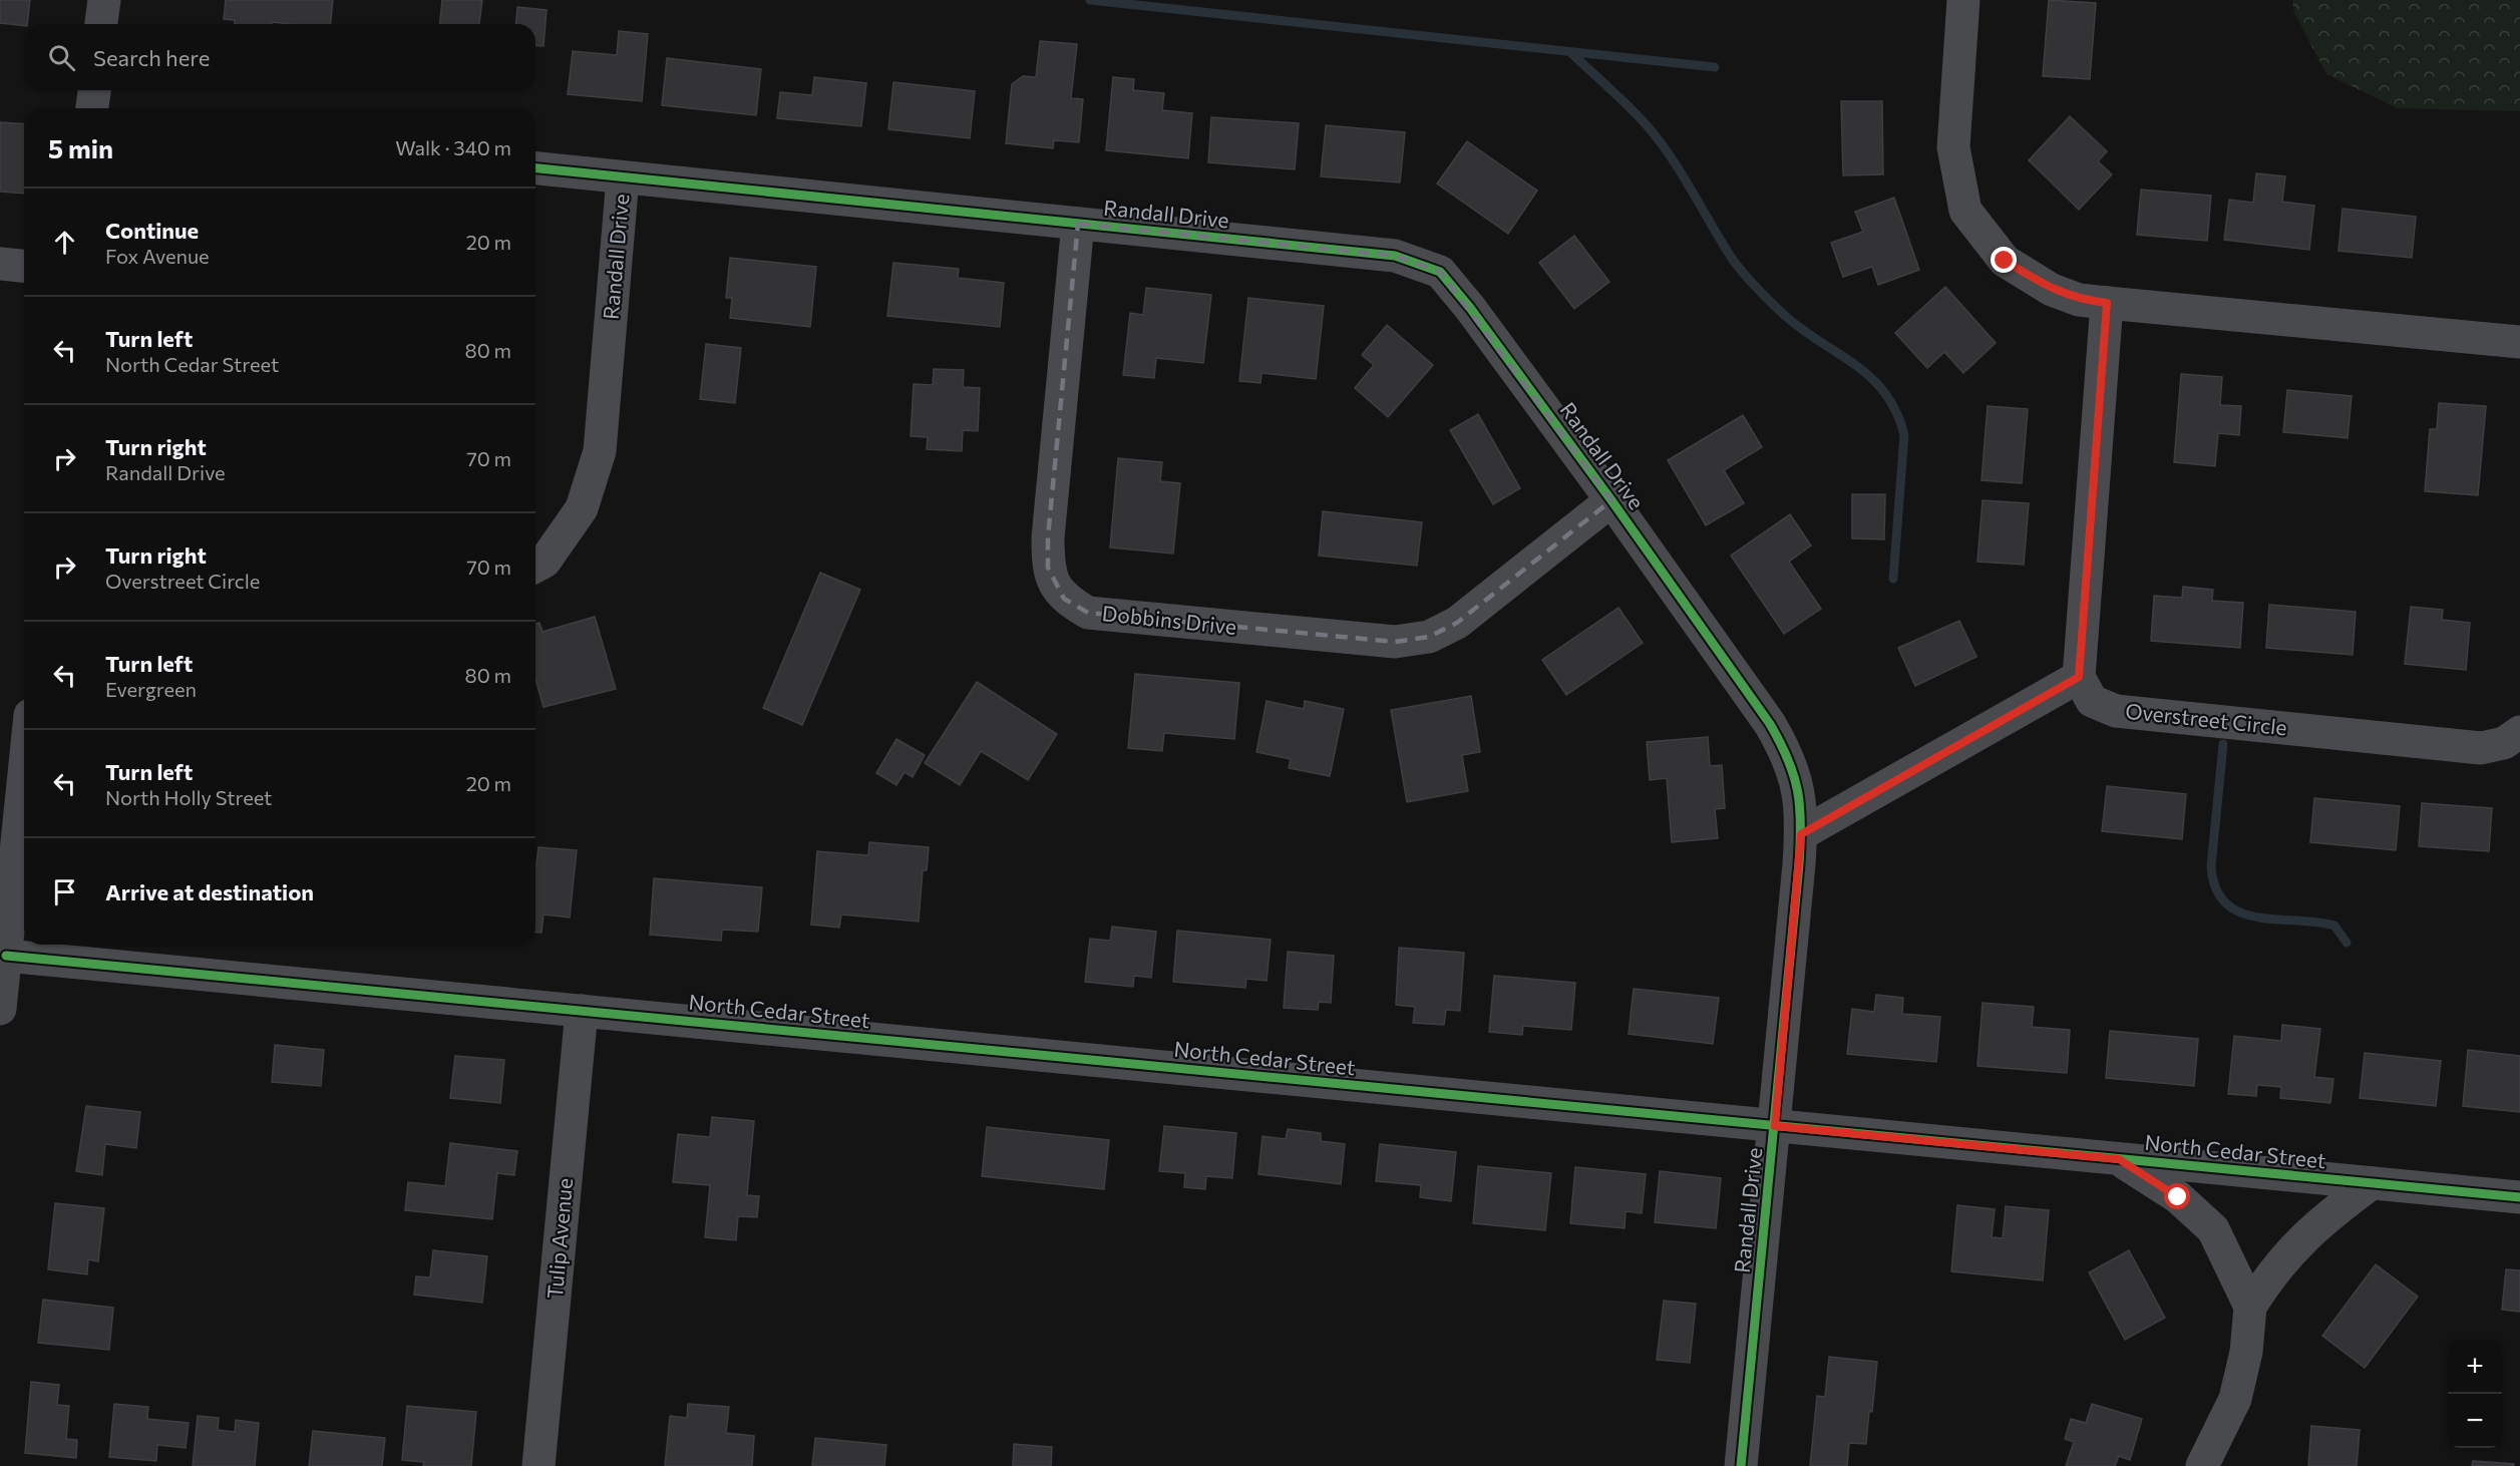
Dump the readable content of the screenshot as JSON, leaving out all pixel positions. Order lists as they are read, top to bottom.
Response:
{
  "streets": {
    "street": [
      "Randall Drive",
      "Dobbins Drive",
      "Overstreet Circle",
      "North Cedar Street",
      "Tulip Avenue"
    ]
  },
  "crossings": [
    ["Randall Drive", "Dobbins Drive"],
    ["Randall Drive", "North Cedar Street"],
    ["North Cedar Street", "Tulip Avenue"]
  ],
  "page": {
    "search": "Search here",
    "heading": ["5 min", "Walk · 340 m"],
    "list": [
      ["Continue", "Fox Avenue", "20 m"],
      ["Turn left", "North Cedar Street", "80 m"],
      ["Turn right", "Randall Drive", "70 m"],
      ["Turn right", "Overstreet Circle", "70 m"],
      ["Turn left", "Evergreen", "80 m"],
      ["Turn left", "North Holly Street", "20 m"],
      "Arrive at destination"
    ],
    "map_buttons": ["+", "−"]
  }
}
